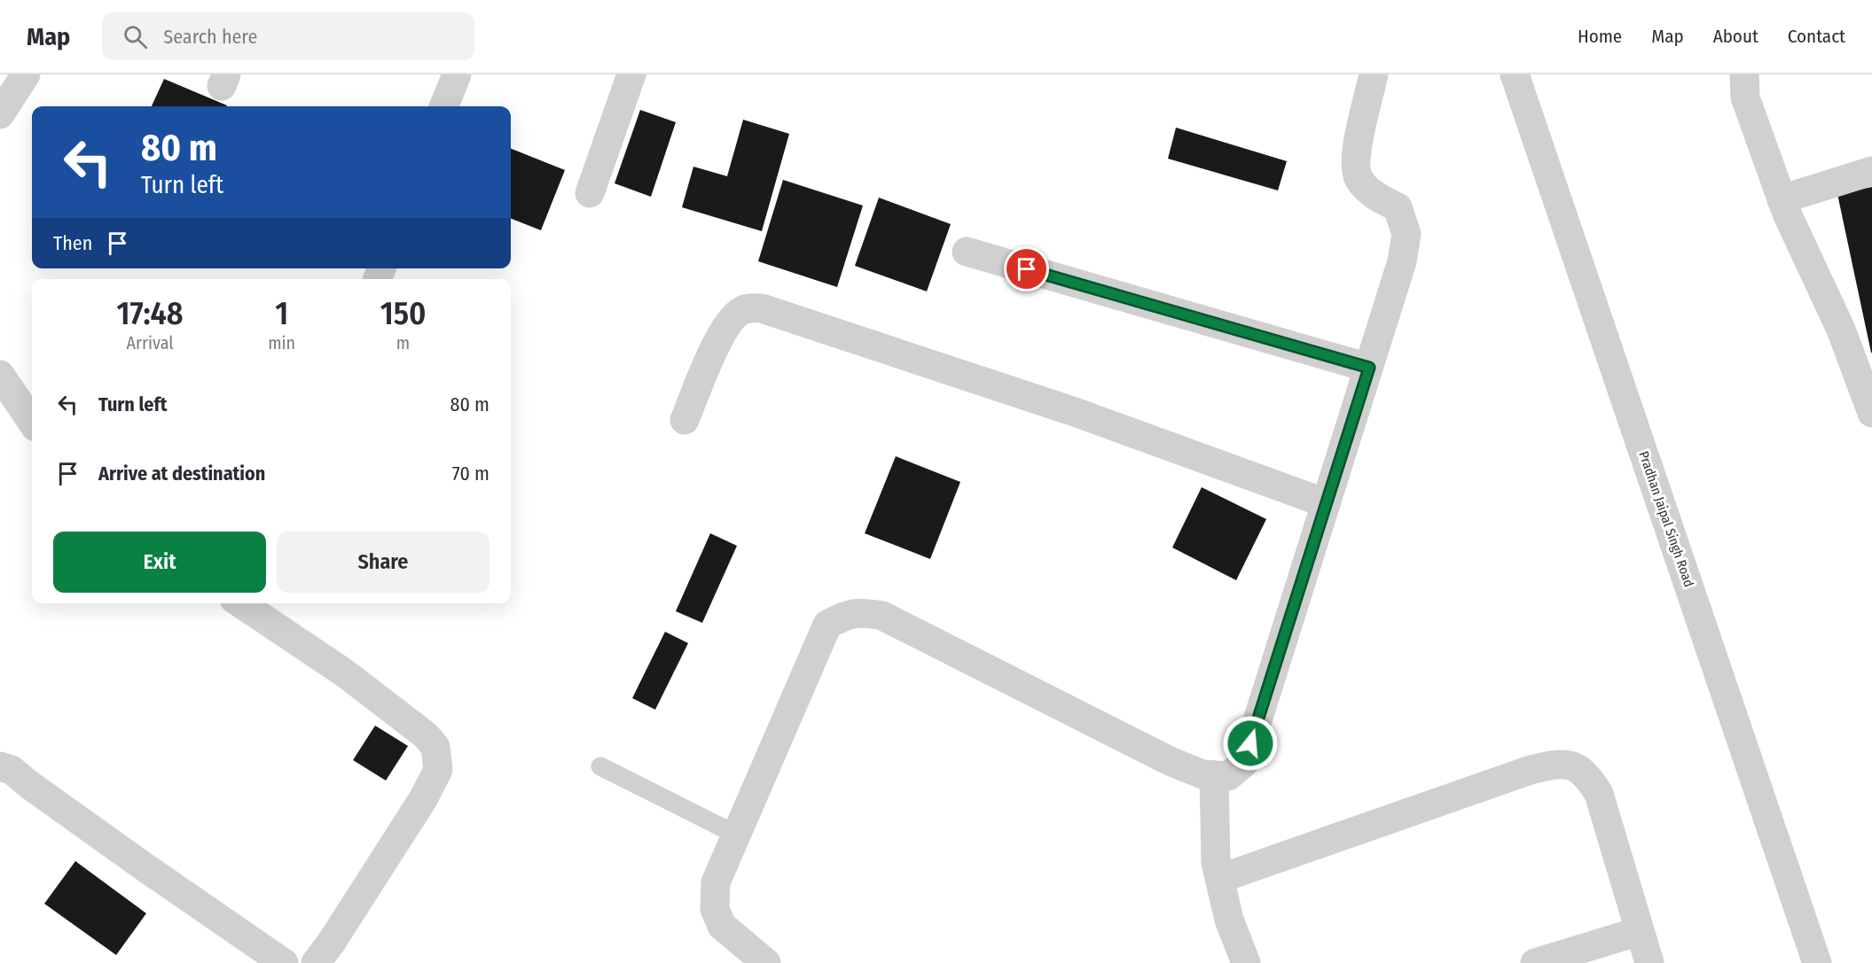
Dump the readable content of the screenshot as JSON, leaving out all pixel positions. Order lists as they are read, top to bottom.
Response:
{
  "streets": {
    "street": ["Pradhan Jaipal Singh Road"]
  },
  "page": {
    "header": "Map",
    "search": "Search here",
    "nav": [
      "Home",
      "Map",
      "About",
      "Contact"
    ],
    "turn": ["80 m", "Turn left"],
    "then": "Then",
    "eta": [
      "17:48",
      "Arrival",
      "1",
      "min",
      "150",
      "m"
    ],
    "list": [
      {
        "name": "Turn left",
        "value": "80 m"
      },
      {
        "name": "Arrive at destination",
        "value": "70 m"
      }
    ],
    "buttons": ["Exit", "Share"]
  }
}
